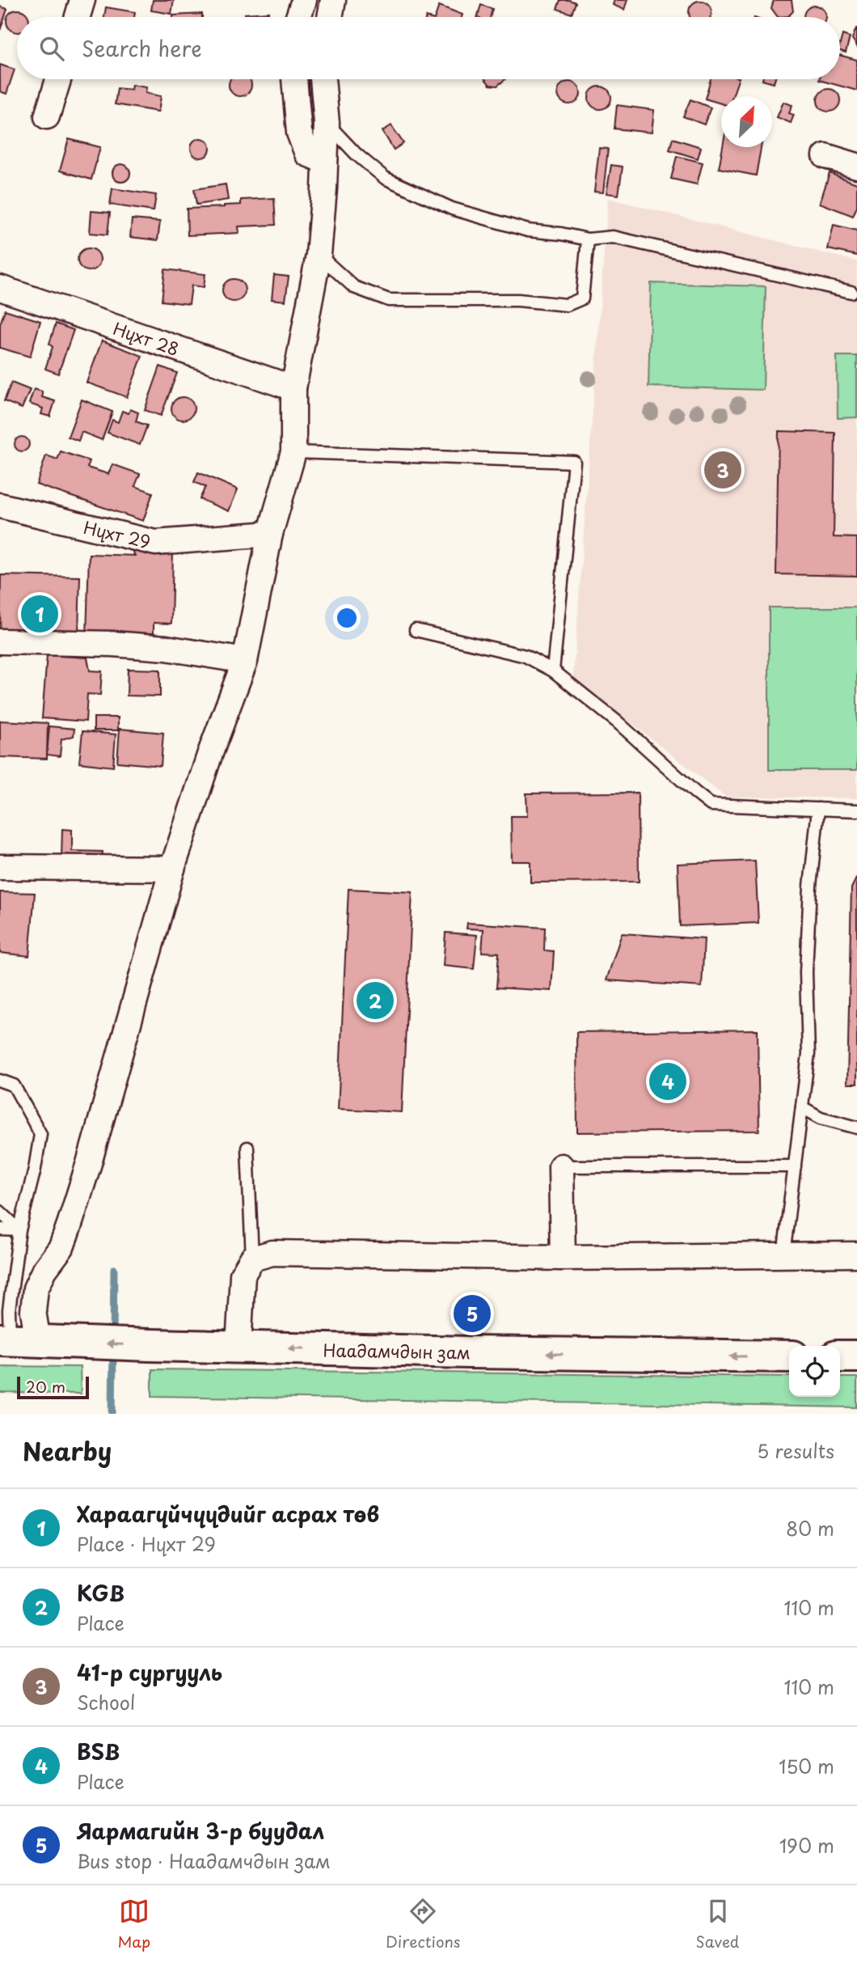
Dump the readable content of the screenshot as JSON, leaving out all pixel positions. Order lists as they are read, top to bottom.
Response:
{
  "streets": {
    "highway": ["Наадамчдын зам"],
    "street": ["Нүхт 28", "Нүхт 29"]
  },
  "one_way": ["Наадамчдын зам"],
  "scale_bar": "20 m",
  "north": "top right",
  "page": {
    "search": "Search here",
    "pins": [
      "3",
      "1",
      "2",
      "4",
      "5"
    ],
    "scale": "20 m",
    "heading": ["Nearby", "5 results"],
    "list": [
      {
        "mark": "1",
        "name": "Хараагүйчүүдийг асрах төв",
        "note": "Place · Нүхт 29",
        "value": "80 m"
      },
      {
        "mark": "2",
        "name": "KGB",
        "note": "Place",
        "value": "110 m"
      },
      {
        "mark": "3",
        "name": "41-р сургууль",
        "note": "School",
        "value": "110 m"
      },
      {
        "mark": "4",
        "name": "BSB",
        "note": "Place",
        "value": "150 m"
      },
      {
        "mark": "5",
        "name": "Яармагийн 3-р буудал",
        "note": "Bus stop · Наадамчдын зам",
        "value": "190 m"
      }
    ],
    "nav": ["Map", "Directions", "Saved"]
  }
}
